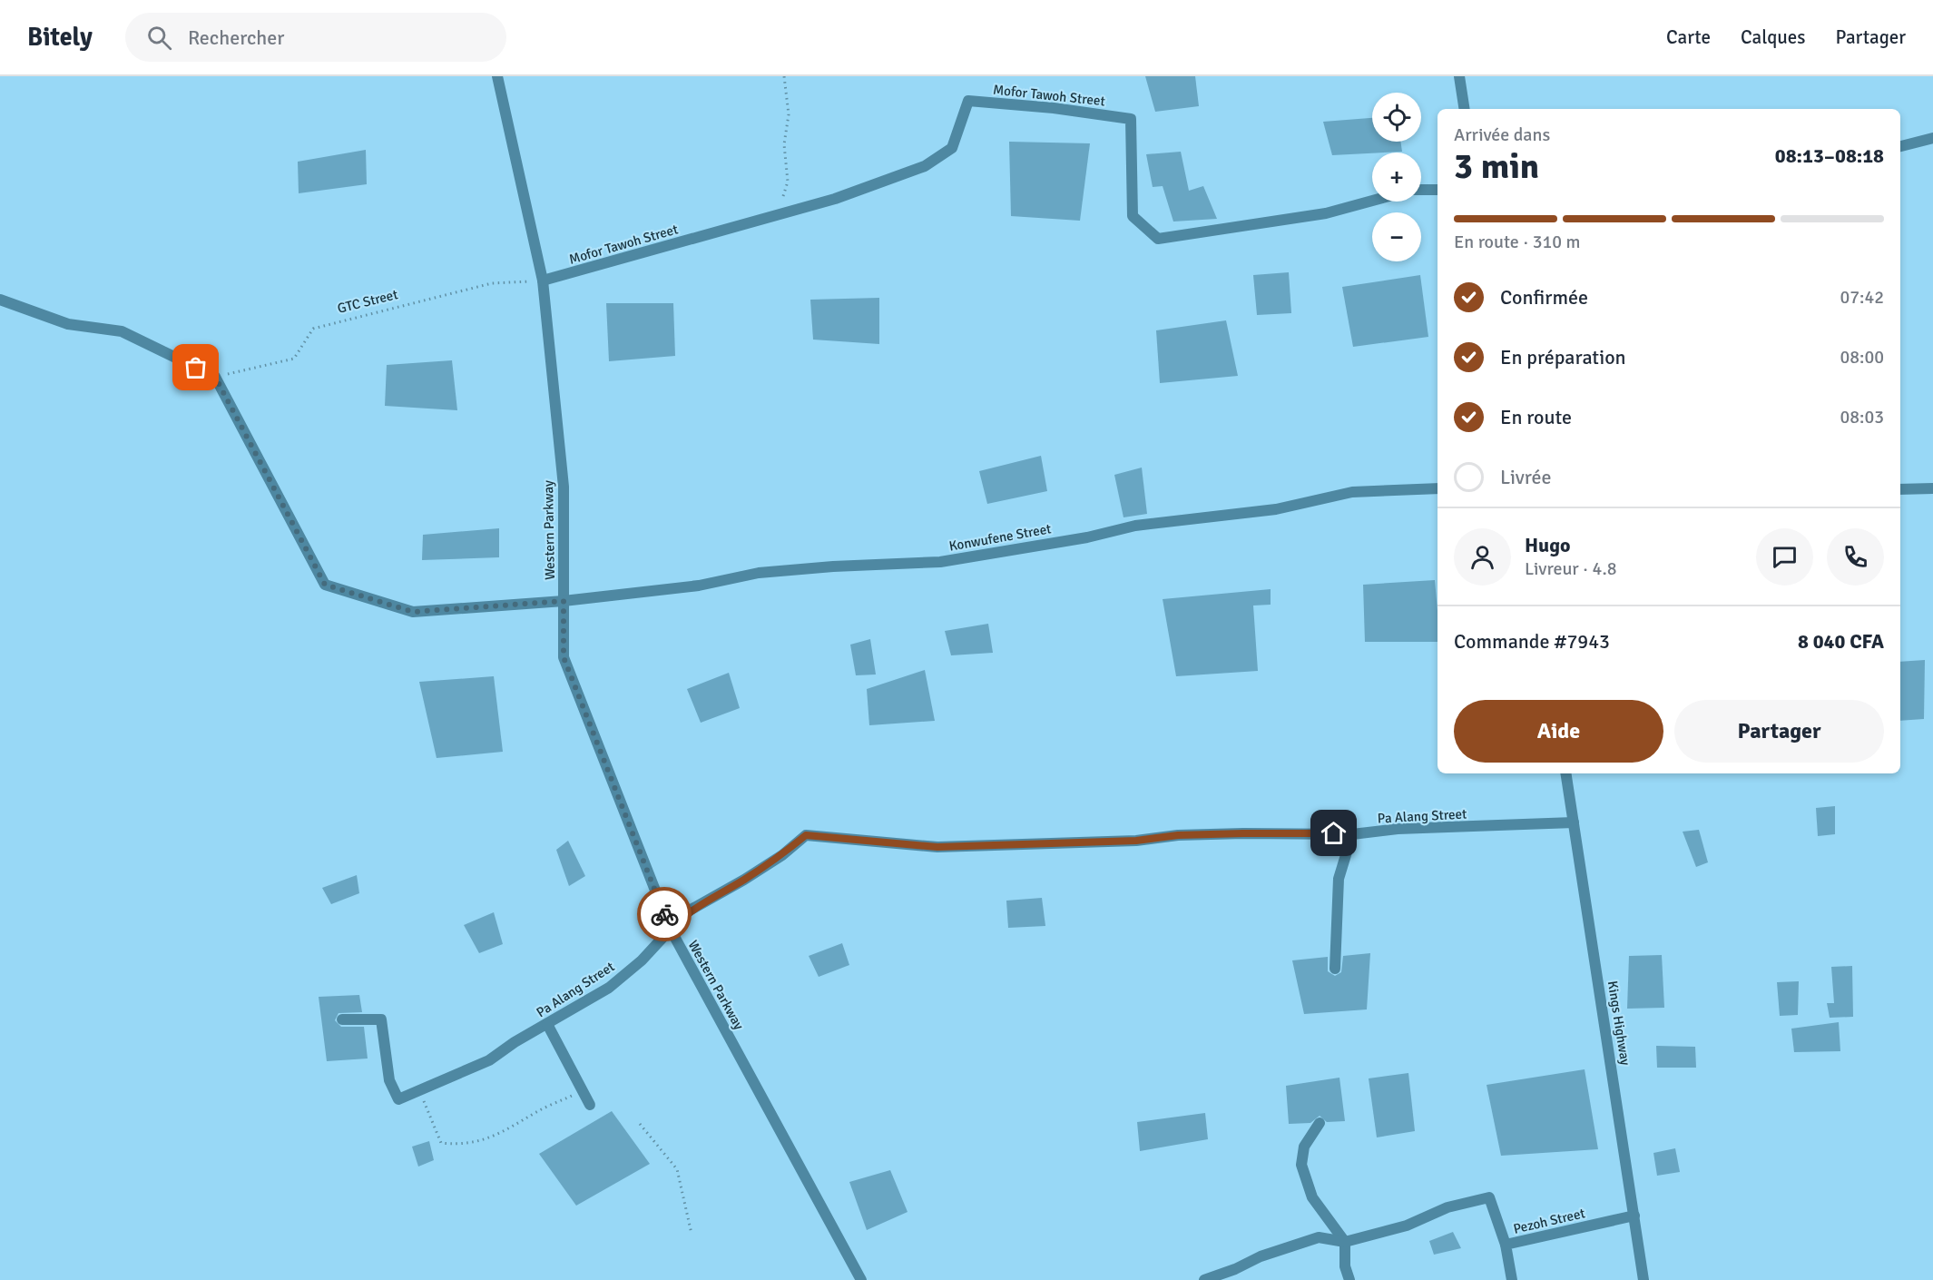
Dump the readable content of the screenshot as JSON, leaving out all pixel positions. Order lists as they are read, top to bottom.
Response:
{
  "streets": {
    "street": [
      "Mofor Tawoh Street",
      "Western Parkway",
      "Konwufene Street",
      "Pa Alang Street",
      "Kings Highway",
      "Pezoh Street"
    ],
    "path": ["GTC Street"]
  },
  "crossings": [
    ["Mofor Tawoh Street", "GTC Street"],
    ["Mofor Tawoh Street", "Western Parkway"],
    ["GTC Street", "Western Parkway"],
    ["Western Parkway", "Konwufene Street"],
    ["Western Parkway", "Pa Alang Street"],
    ["Pa Alang Street", "Kings Highway"],
    ["Kings Highway", "Pezoh Street"]
  ],
  "page": {
    "header": "Bitely",
    "search": "Rechercher",
    "nav": ["Carte", "Calques", "Partager"],
    "map_buttons": ["+", "−"],
    "heading": ["3 min", "Arrivée dans", "08:13–08:18"],
    "panel": [
      "Hugo",
      "Livreur · 4.8",
      "Commande #7943",
      "8 040 CFA"
    ],
    "bar": "En route · 310 m",
    "list": [
      ["Confirmée", "07:42"],
      ["En préparation", "08:00"],
      ["En route", "08:03"],
      "Livrée"
    ],
    "buttons": ["Aide", "Partager"]
  }
}
